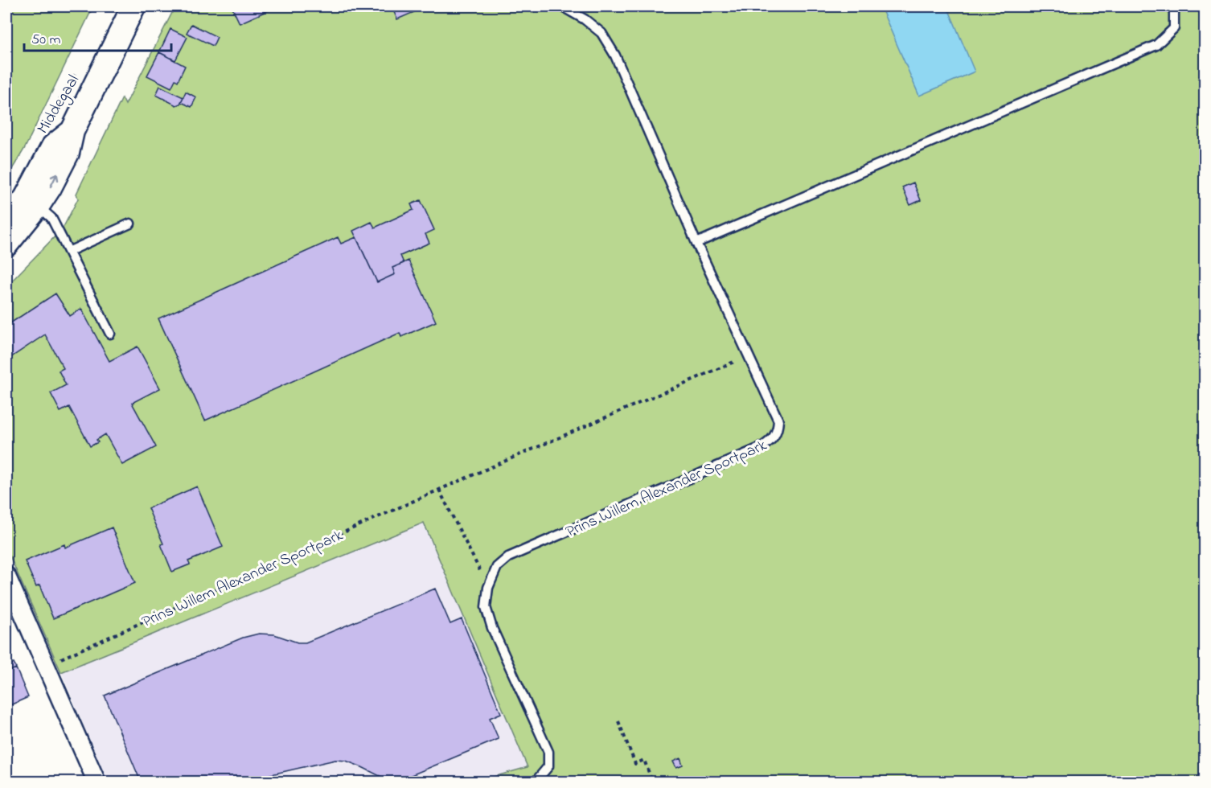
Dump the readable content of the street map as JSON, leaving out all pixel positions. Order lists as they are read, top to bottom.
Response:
{
  "streets": {
    "street": ["Middegaal"],
    "lane": ["Prins Willem Alexander Sportpark"]
  },
  "scale_bar": "50 m"
}
